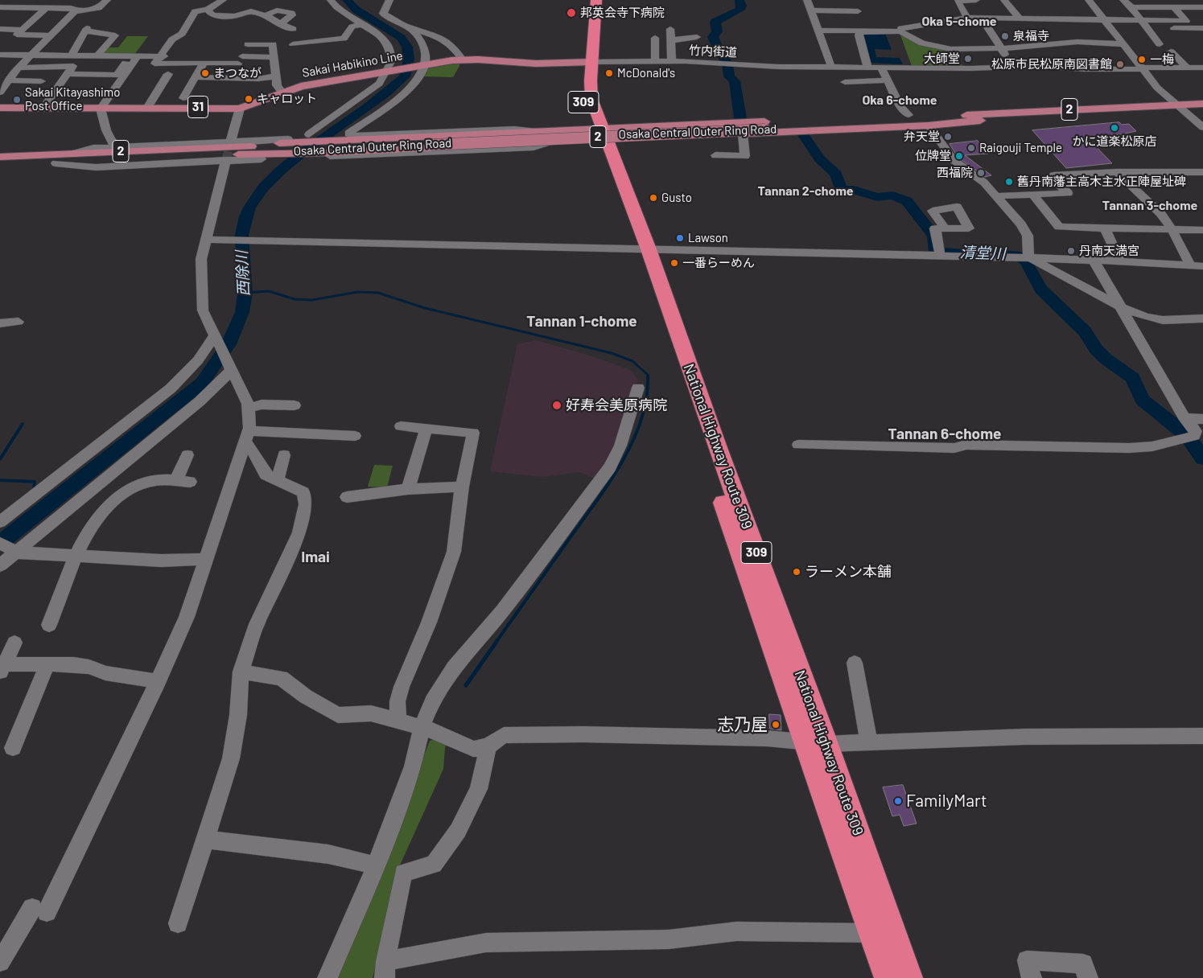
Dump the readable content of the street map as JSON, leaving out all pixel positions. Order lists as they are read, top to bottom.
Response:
{
  "streets": {
    "highway": ["309", "National Highway Route 309"],
    "main road": [
      "Sakai Habikino Line",
      "31",
      "2",
      "Osaka Central Outer Ring Road"
    ],
    "street": ["竹内街道"]
  },
  "crossings": [
    ["竹内街道", "Sakai Habikino Line"],
    ["竹内街道", "National Highway Route 309"],
    ["Sakai Habikino Line", "National Highway Route 309"]
  ],
  "districts": [
    "Oka 5-chome",
    "Oka 6-chome",
    "Tannan 2-chome",
    "Tannan 3-chome",
    "Tannan 1-chome",
    "Tannan 6-chome",
    "Imai"
  ],
  "water": ["清堂川", "西除川"],
  "places": [
    "邦英会寺下病院",
    "泉福寺",
    "大師堂",
    "一梅",
    "松原市民松原南図書館",
    "まつなが",
    "McDonald's",
    "キャロット",
    "Sakai Kitayashimo Post Office",
    "かに道楽松原店",
    "弁天堂",
    "Raigouji Temple",
    "位牌堂",
    "西福院",
    "舊丹南藩主高木主水正陣屋址碑",
    "Gusto",
    "Lawson",
    "丹南天満宮",
    "一番らーめん",
    "好寿会美原病院",
    "ラーメン本舗",
    "志乃屋",
    "FamilyMart"
  ]
}
